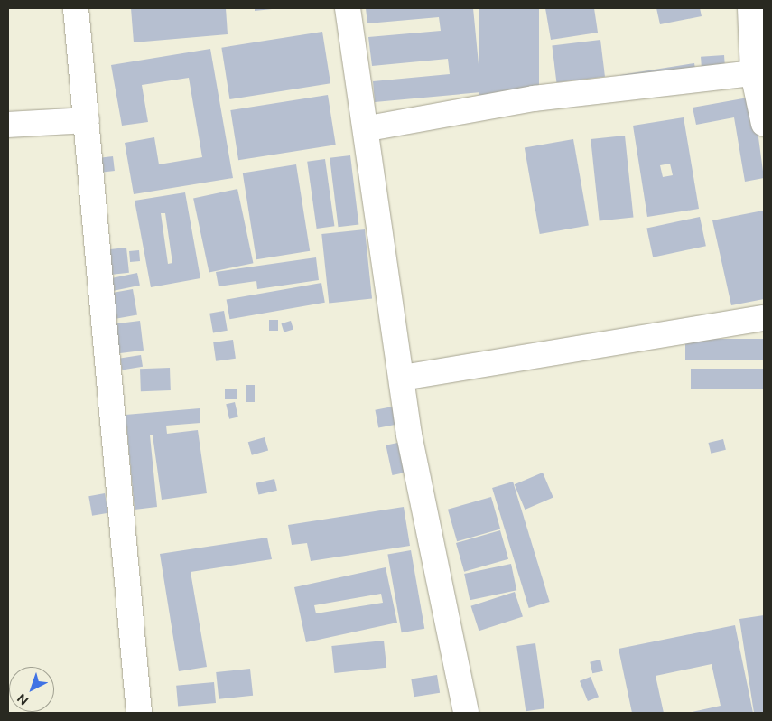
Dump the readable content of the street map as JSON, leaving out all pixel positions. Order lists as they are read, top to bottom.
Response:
{
  "north": "bottom left"
}
